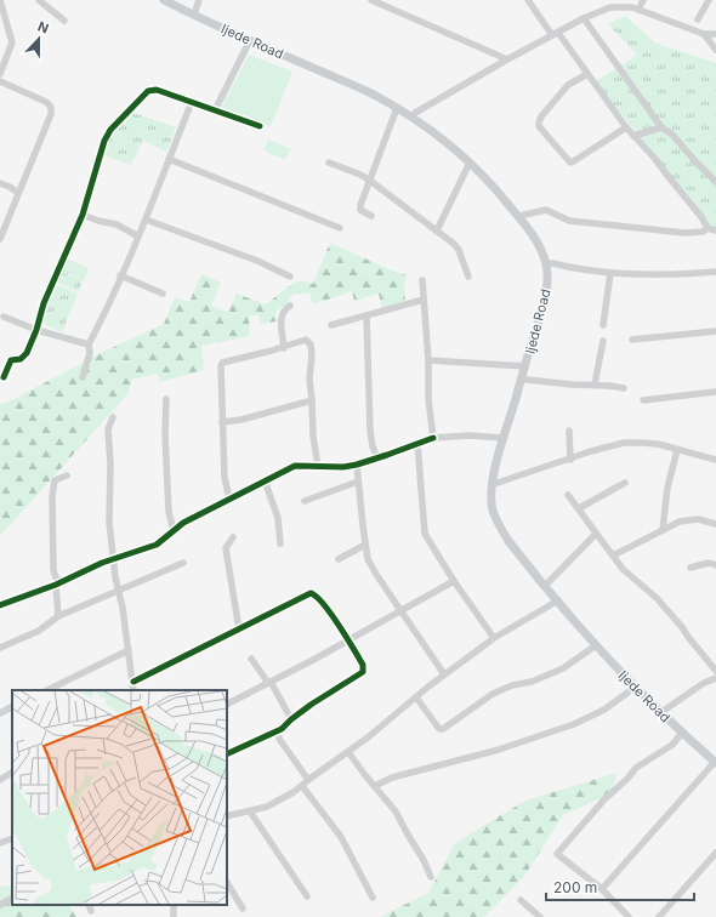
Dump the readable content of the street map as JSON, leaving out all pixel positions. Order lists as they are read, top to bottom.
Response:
{
  "streets": {
    "main road": ["Ijede Road"]
  },
  "scale_bar": "200 m",
  "north": "top"
}
